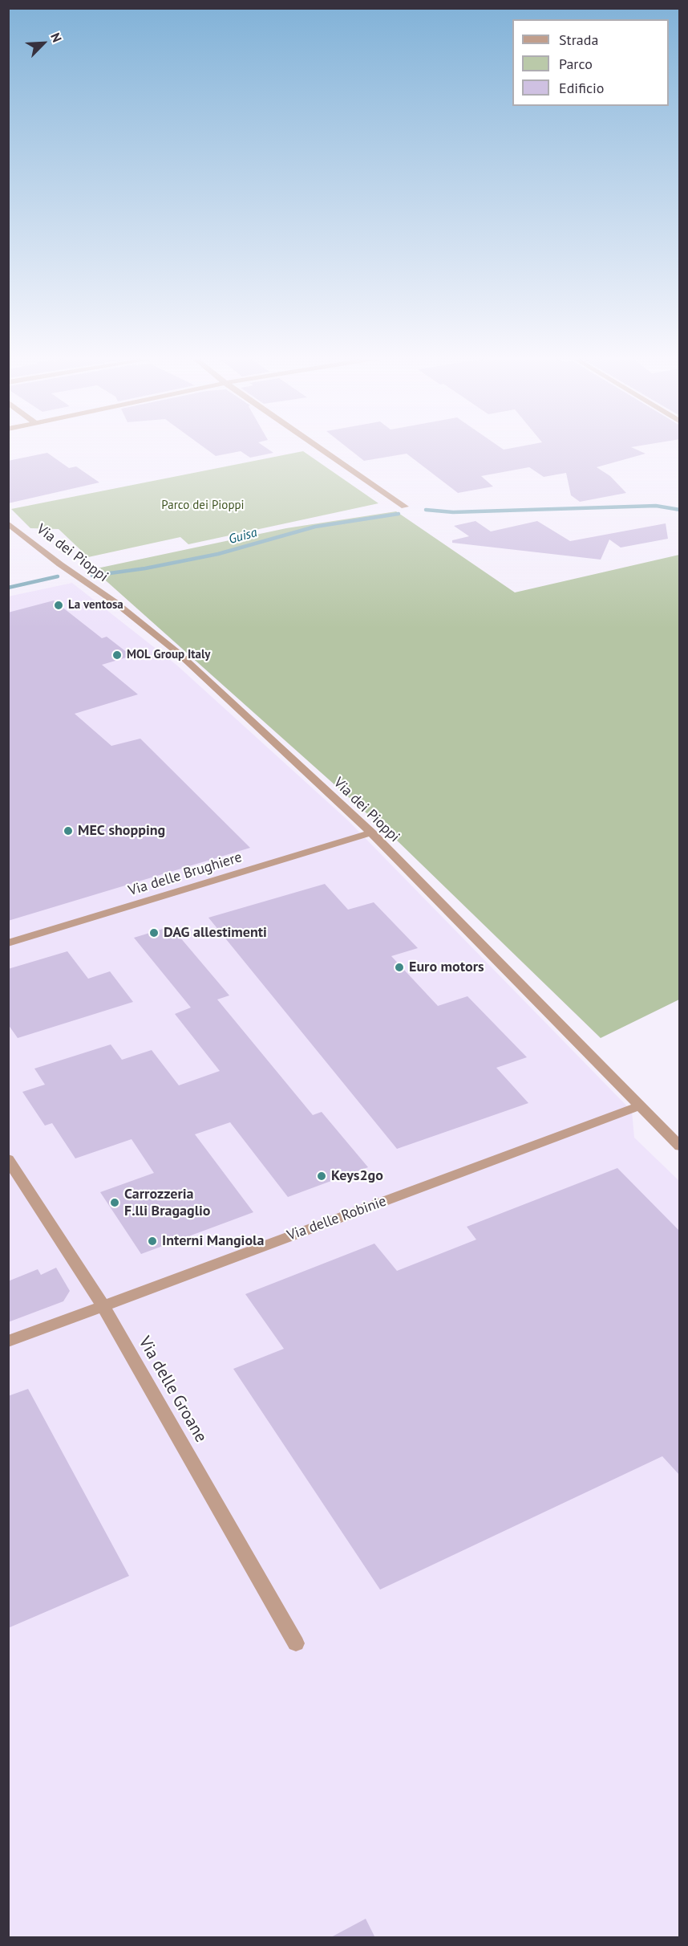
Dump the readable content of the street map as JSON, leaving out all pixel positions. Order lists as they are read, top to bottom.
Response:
{
  "streets": {
    "street": [
      "Via dei Pioppi",
      "Via delle Brughiere",
      "Via delle Robinie",
      "Via delle Groane"
    ]
  },
  "crossings": [
    ["Via dei Pioppi", "Via delle Brughiere"],
    ["Via dei Pioppi", "Via delle Robinie"],
    ["Via delle Robinie", "Via delle Groane"]
  ],
  "water": ["Guisa"],
  "parks": ["Parco dei Pioppi"],
  "places": [
    "La ventosa",
    "MOL Group Italy",
    "MEC shopping",
    "DAG allestimenti",
    "Euro motors",
    "Keys2go",
    "Carrozzeria F.lli Bragaglio",
    "Interni Mangiola"
  ],
  "legend": ["Strada", "Parco", "Edificio"],
  "north": "top right"
}
